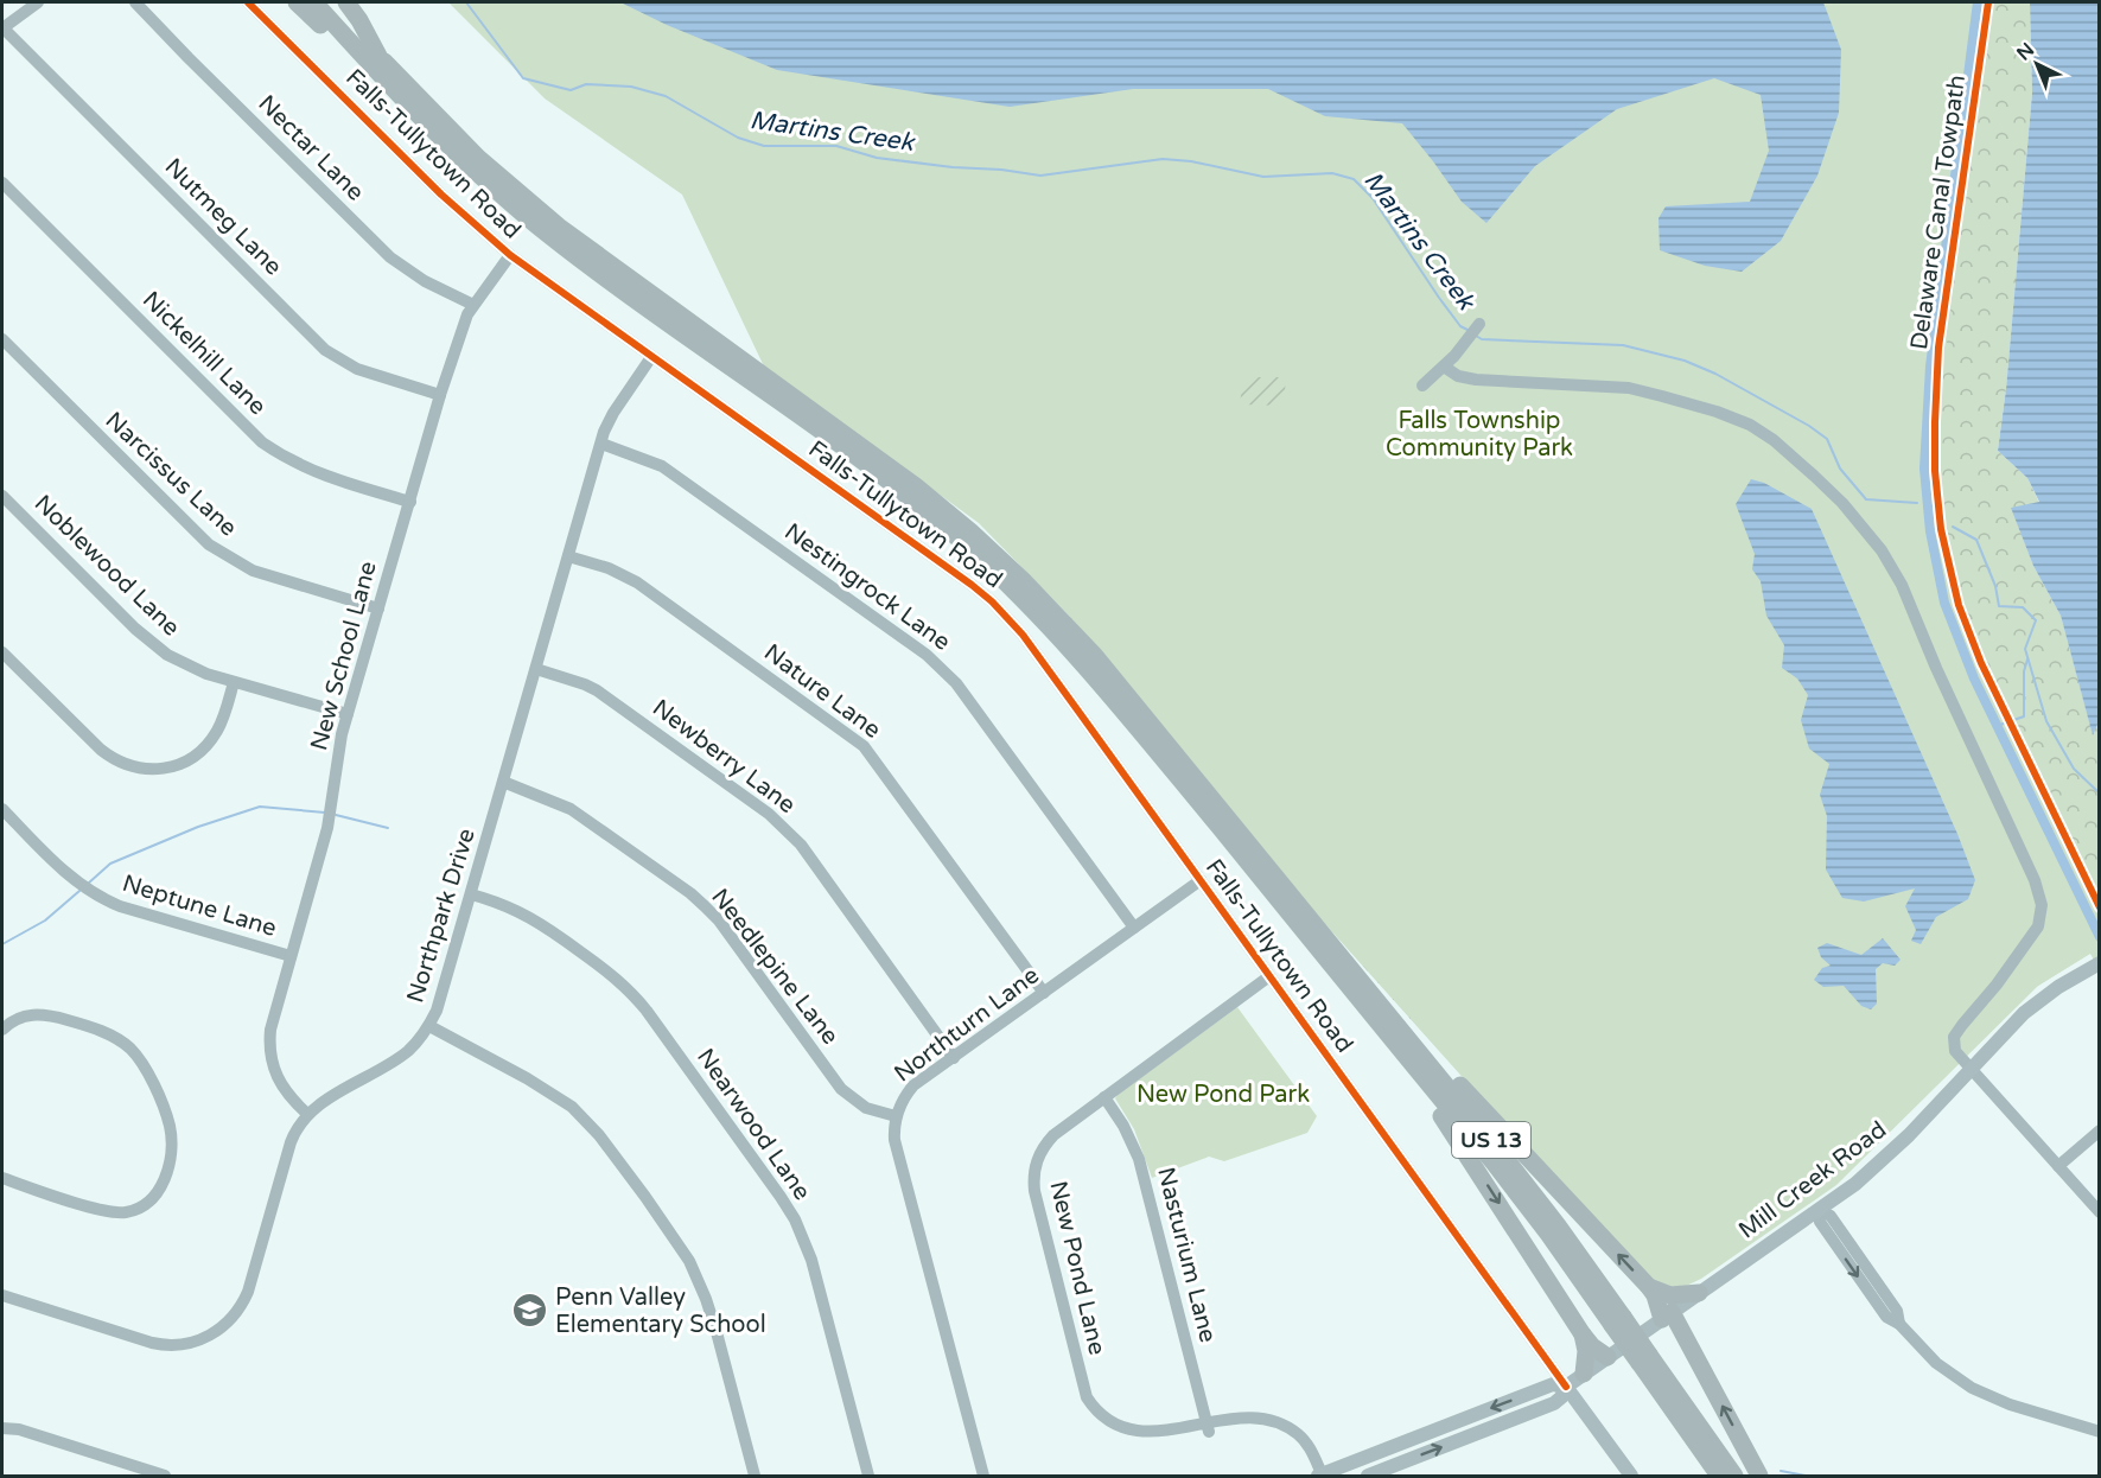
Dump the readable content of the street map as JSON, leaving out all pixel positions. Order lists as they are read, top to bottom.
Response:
{
  "streets": {
    "highway": ["US 13"],
    "main road": ["Mill Creek Road"],
    "street": [
      "Nectar Lane",
      "Falls-Tullytown Road",
      "Nutmeg Lane",
      "Nickelhill Lane",
      "Narcissus Lane",
      "Noblewood Lane",
      "Nestingrock Lane",
      "New School Lane",
      "Nature Lane",
      "Newberry Lane",
      "Neptune Lane",
      "Northpark Drive",
      "Needlepine Lane",
      "Northturn Lane",
      "Nearwood Lane",
      "Nasturium Lane",
      "New Pond Lane"
    ],
    "cycle path": ["Delaware Canal Towpath"]
  },
  "crossings": [
    ["Nectar Lane", "New School Lane"],
    ["Falls-Tullytown Road", "New School Lane"],
    ["Falls-Tullytown Road", "Northpark Drive"],
    ["Falls-Tullytown Road", "Northturn Lane"],
    ["Falls-Tullytown Road", "Mill Creek Road"],
    ["Falls-Tullytown Road", "New Pond Lane"],
    ["Nutmeg Lane", "New School Lane"],
    ["Nickelhill Lane", "New School Lane"],
    ["Narcissus Lane", "New School Lane"],
    ["Noblewood Lane", "New School Lane"],
    ["Nestingrock Lane", "Northpark Drive"],
    ["Nestingrock Lane", "Northturn Lane"],
    ["New School Lane", "Neptune Lane"],
    ["New School Lane", "Northpark Drive"],
    ["Nature Lane", "Northpark Drive"],
    ["Nature Lane", "Northturn Lane"],
    ["Newberry Lane", "Northpark Drive"],
    ["Newberry Lane", "Northturn Lane"],
    ["Northpark Drive", "Needlepine Lane"],
    ["Northpark Drive", "Nearwood Lane"],
    ["Needlepine Lane", "Northturn Lane"],
    ["Nasturium Lane", "New Pond Lane"]
  ],
  "water": ["Martins Creek"],
  "parks": ["Falls Township Community Park", "New Pond Park"],
  "places": {
    "school or university": ["Penn Valley Elementary School"]
  },
  "north": "top left"
}
